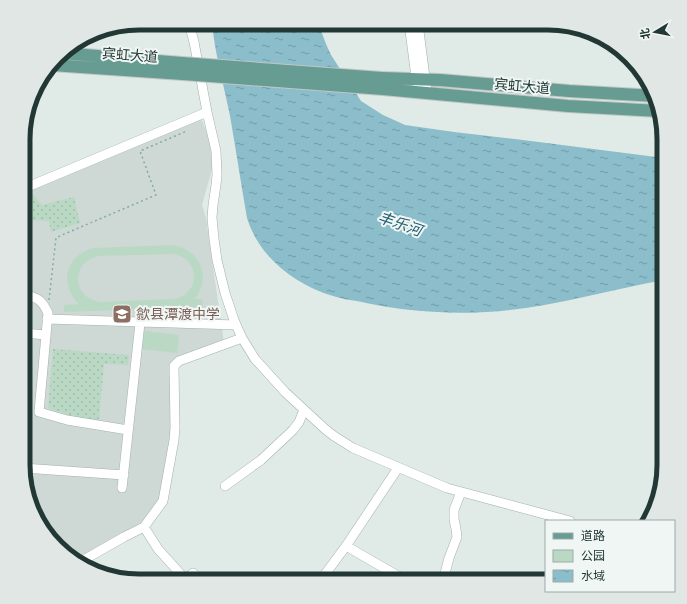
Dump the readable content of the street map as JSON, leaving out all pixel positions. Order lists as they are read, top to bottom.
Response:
{
  "streets": {
    "main road": ["宾虹大道"]
  },
  "water": ["丰乐河"],
  "places": {
    "school or university": ["歙县潭渡中学"]
  },
  "legend": ["道路", "公园", "水域"],
  "north": "left"
}
